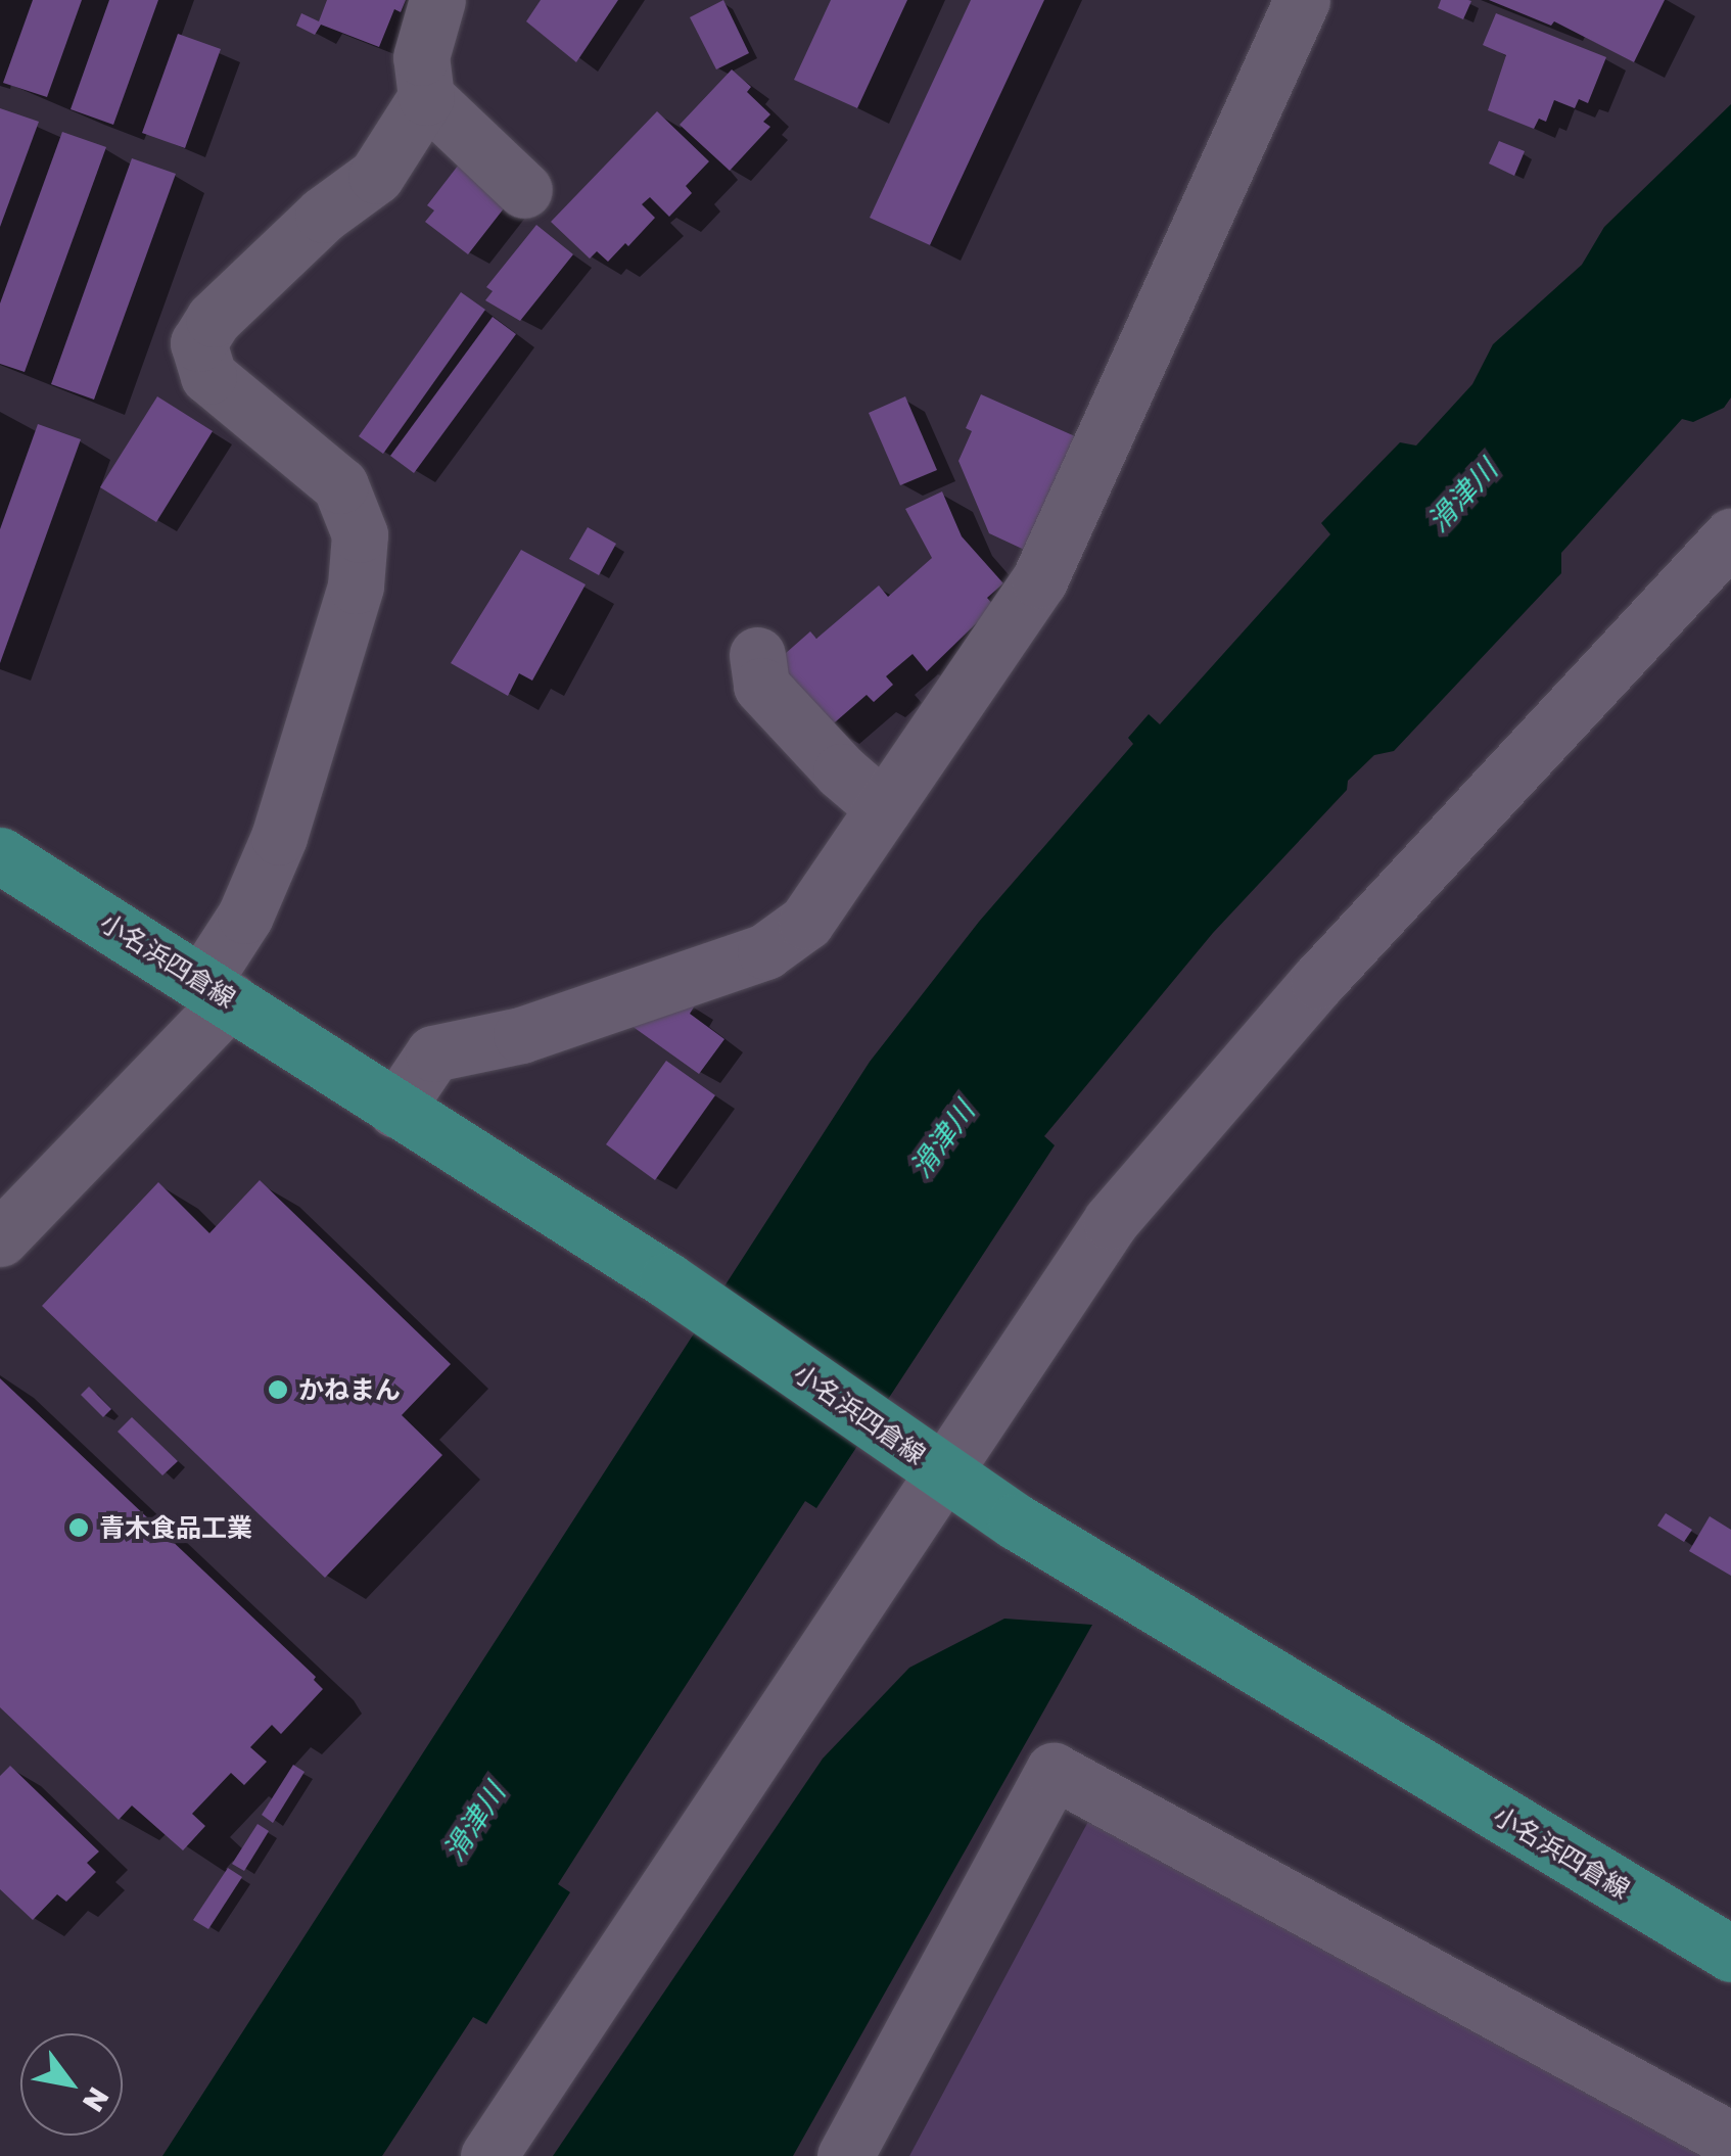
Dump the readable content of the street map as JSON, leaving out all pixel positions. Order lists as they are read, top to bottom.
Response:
{
  "streets": {
    "main road": ["小名浜四倉線"]
  },
  "water": ["滑津川"],
  "places": ["かねまん", "青木食品工業"],
  "north": "bottom right"
}
